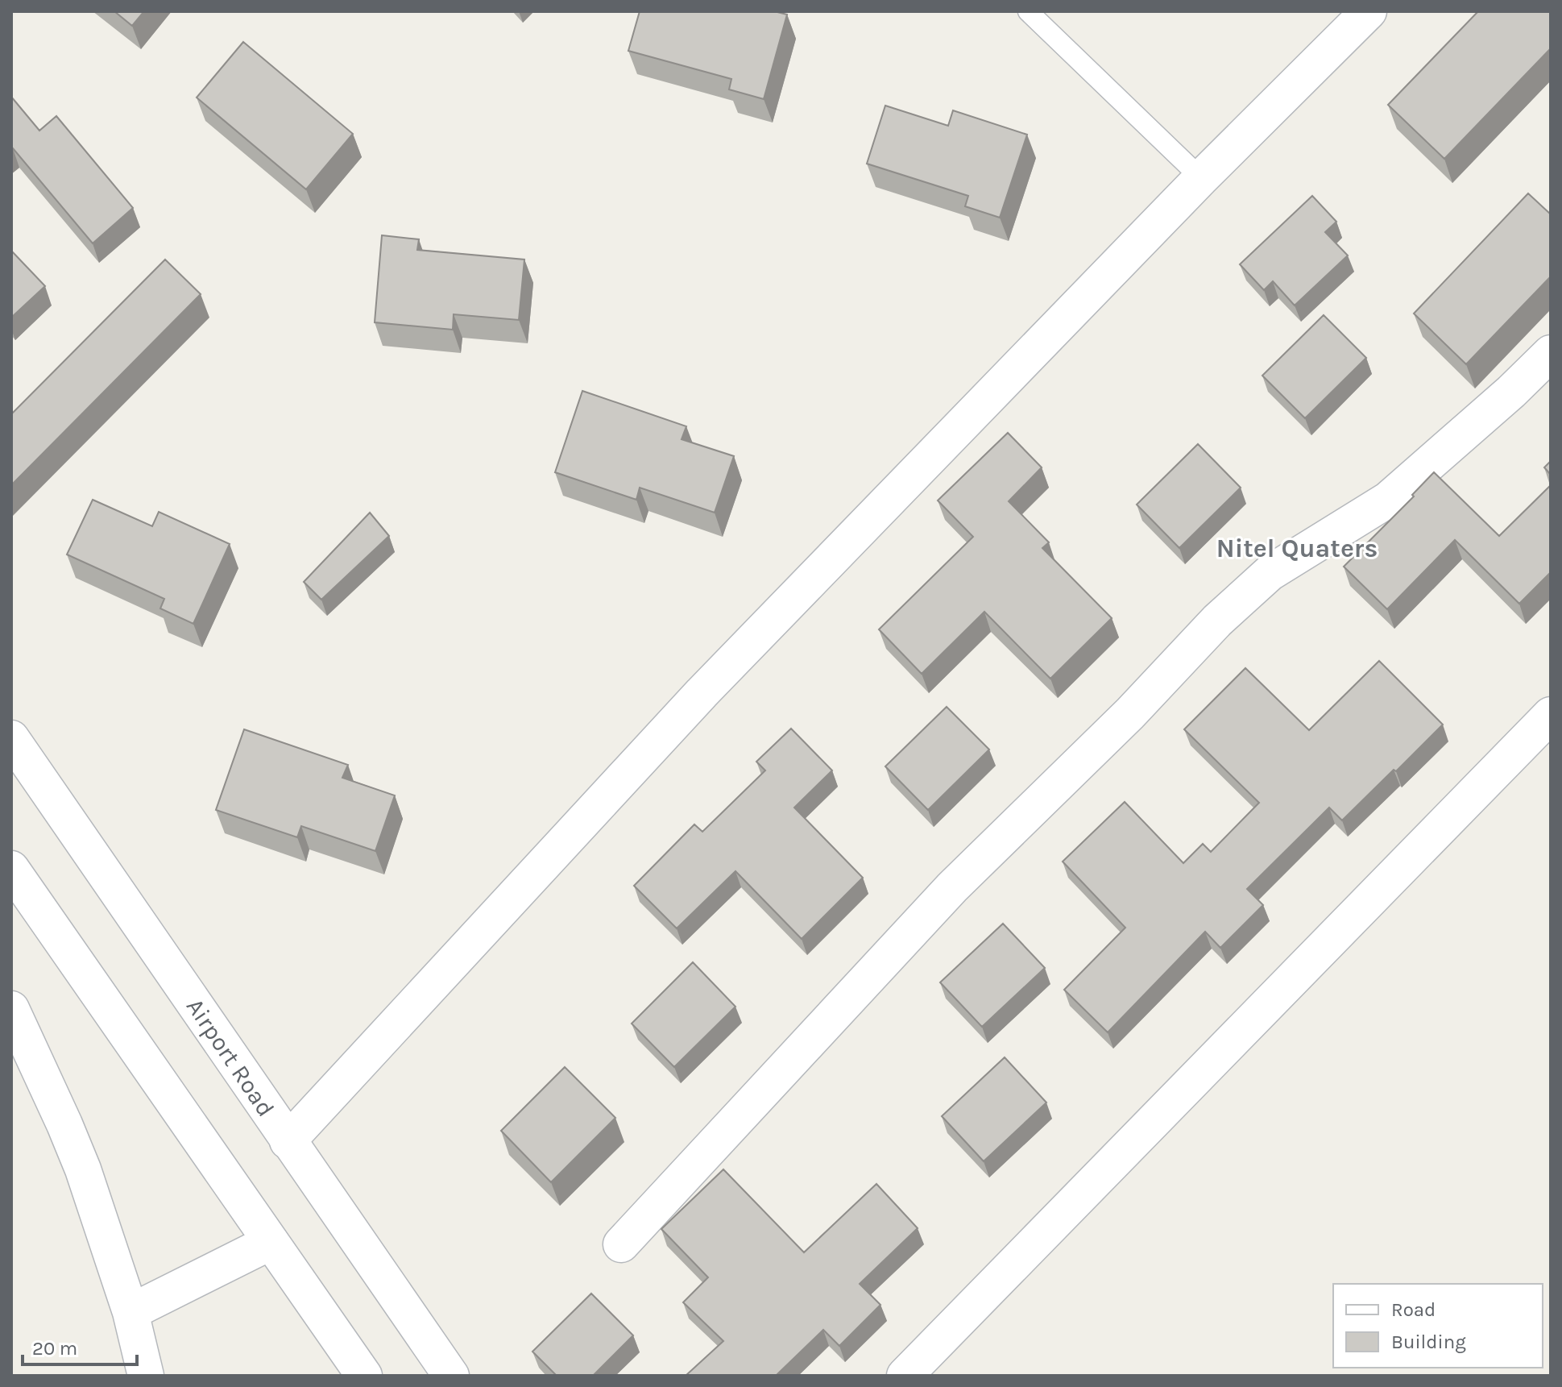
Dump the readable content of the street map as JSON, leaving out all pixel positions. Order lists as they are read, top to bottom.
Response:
{
  "streets": {
    "street": ["Airport Road"]
  },
  "districts": ["Nitel Quaters"],
  "legend": ["Road", "Building"],
  "scale_bar": "20 m"
}
